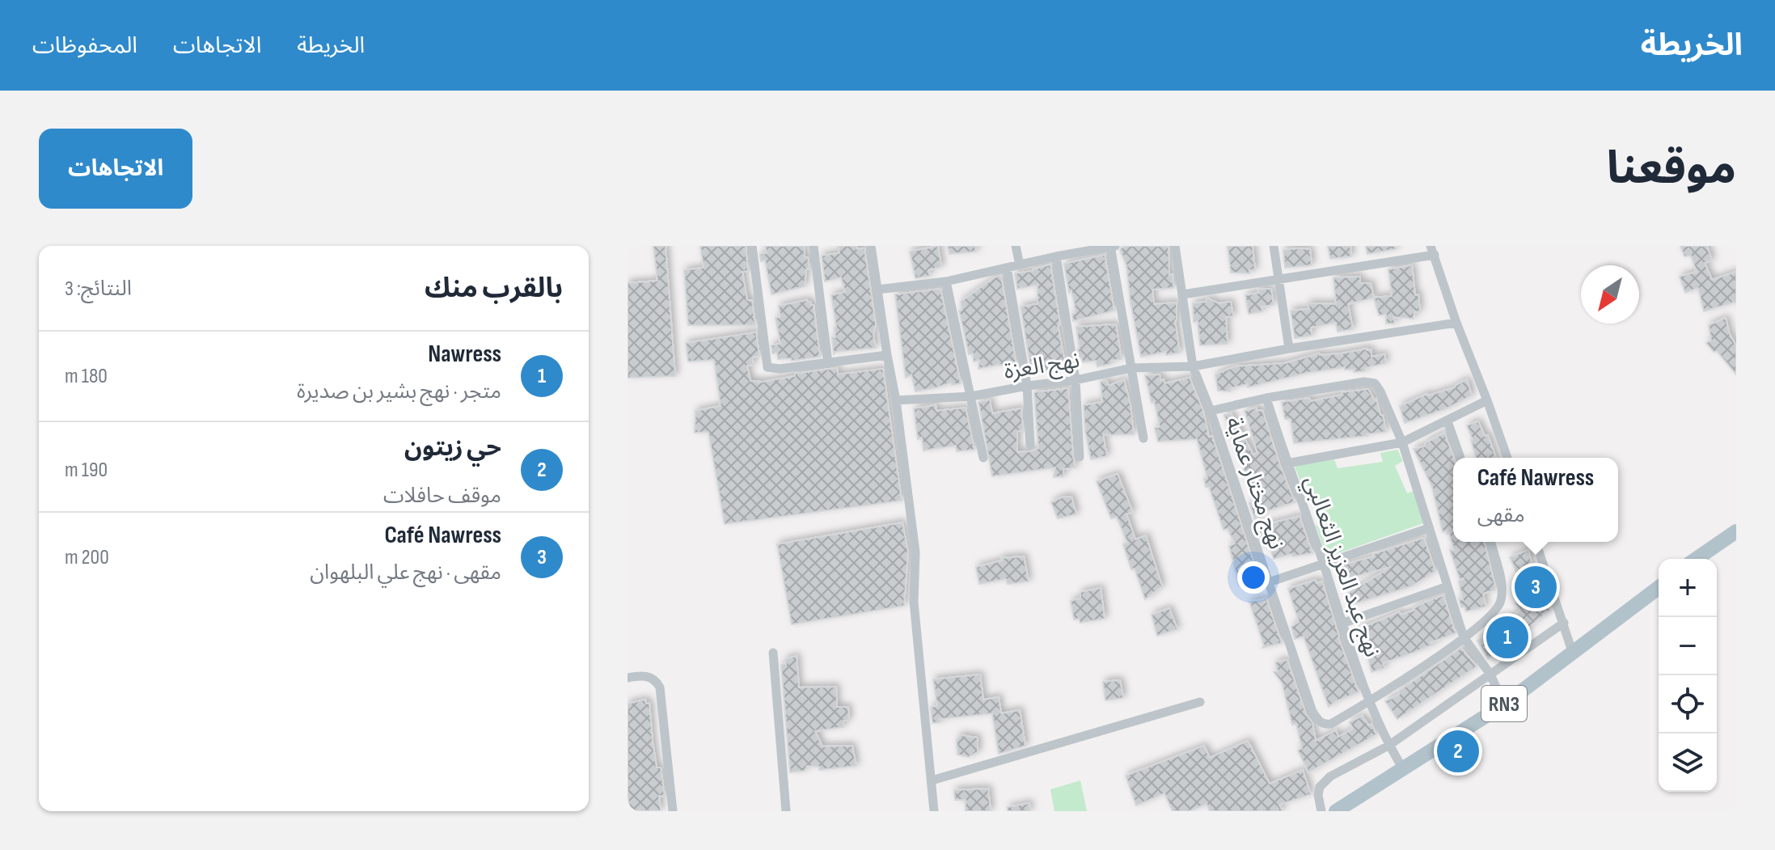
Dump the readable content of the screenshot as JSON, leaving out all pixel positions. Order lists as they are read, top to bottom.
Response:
{
  "streets": {
    "main road": ["RN3"],
    "street": ["نهج العزة", "نهج مختار عماية", "نهج عبد العزيز الثعالبي"]
  },
  "crossings": [
    ["نهج العزة", "نهج مختار عماية"],
    ["نهج مختار عماية", "نهج عبد العزيز الثعالبي"],
    ["نهج عبد العزيز الثعالبي", "RN3"]
  ],
  "north": "bottom left",
  "page": {
    "header": "الخريطة",
    "nav": ["الخريطة", "الاتجاهات", "المحفوظات"],
    "title": "موقعنا",
    "buttons": "الاتجاهات",
    "heading": ["بالقرب منك", "النتائج: 3"],
    "list": [
      {
        "mark": "1",
        "name": "Nawress",
        "note": "متجر · نهج بشير بن صديرة",
        "value": "180 m"
      },
      {
        "mark": "2",
        "name": "حي زيتون",
        "note": "موقف حافلات",
        "value": "190 m"
      },
      {
        "mark": "3",
        "name": "Café Nawress",
        "note": "مقهى · نهج علي البلهوان",
        "value": "200 m"
      }
    ],
    "popup": ["Café Nawress", "مقهى"],
    "map_buttons": ["+", "−"],
    "pins": ["3", "1", "2"]
  }
}
